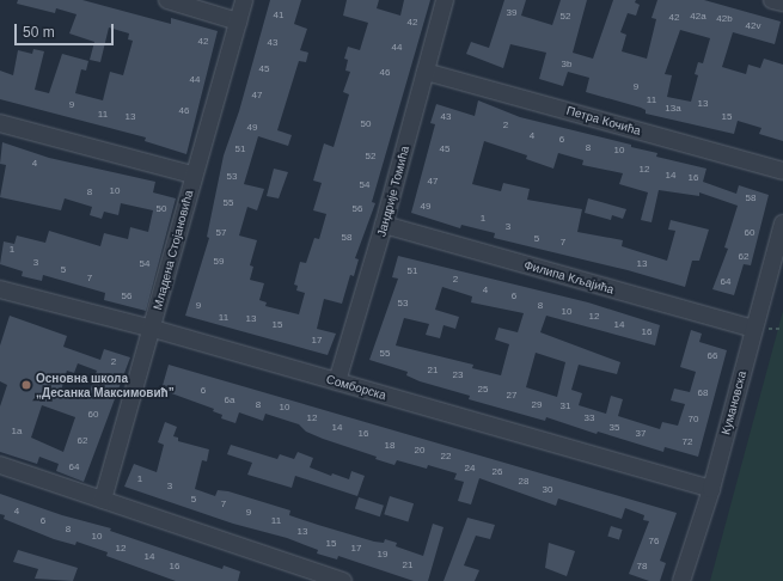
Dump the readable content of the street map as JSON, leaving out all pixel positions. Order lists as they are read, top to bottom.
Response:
{
  "streets": {
    "street": [
      "Петра Кочића",
      "Јандрије Томића",
      "Младена Стојановића",
      "Филипа Кљајића",
      "Сомборска",
      "Кумановска"
    ]
  },
  "crossings": [
    ["Петра Кочића", "Јандрије Томића"],
    ["Јандрије Томића", "Филипа Кљајића"],
    ["Јандрије Томића", "Сомборска"],
    ["Младена Стојановића", "Сомборска"],
    ["Филипа Кљајића", "Кумановска"],
    ["Сомборска", "Кумановска"]
  ],
  "places": ["Основна школа „Десанка Максимовић”"],
  "house_numbers": [
    "39",
    "41",
    "52",
    "42a",
    "42",
    "42b",
    "42",
    "42v",
    "42",
    "43",
    "44",
    "3b",
    "45",
    "46",
    "44",
    "9",
    "47",
    "11",
    "13",
    "9",
    "13a",
    "46",
    "11",
    "13",
    "43",
    "15",
    "50",
    "2",
    "49",
    "4",
    "6",
    "8",
    "51",
    "45",
    "10",
    "52",
    "4",
    "12",
    "14",
    "53",
    "16",
    "47",
    "54",
    "10",
    "8",
    "58",
    "55",
    "49",
    "50",
    "56",
    "1",
    "3",
    "57",
    "60",
    "58",
    "5",
    "7",
    "1",
    "62",
    "59",
    "3",
    "54",
    "13",
    "5",
    "51",
    "7",
    "2",
    "64",
    "4",
    "56",
    "6",
    "53",
    "9",
    "8",
    "10",
    "12",
    "11",
    "13",
    "15",
    "14",
    "16",
    "17",
    "55",
    "66",
    "2",
    "21",
    "23",
    "25",
    "6",
    "68",
    "27",
    "6a",
    "8",
    "29",
    "31",
    "10",
    "60",
    "12",
    "33",
    "70",
    "14",
    "35",
    "1a",
    "16",
    "37",
    "62",
    "72",
    "18",
    "20",
    "22",
    "64",
    "24",
    "26",
    "1",
    "28",
    "3",
    "30",
    "5",
    "7",
    "4",
    "9",
    "6",
    "11",
    "8",
    "13",
    "10",
    "76",
    "15",
    "12",
    "17",
    "19",
    "14",
    "21",
    "16",
    "78"
  ],
  "scale_bar": "50 m"
}
